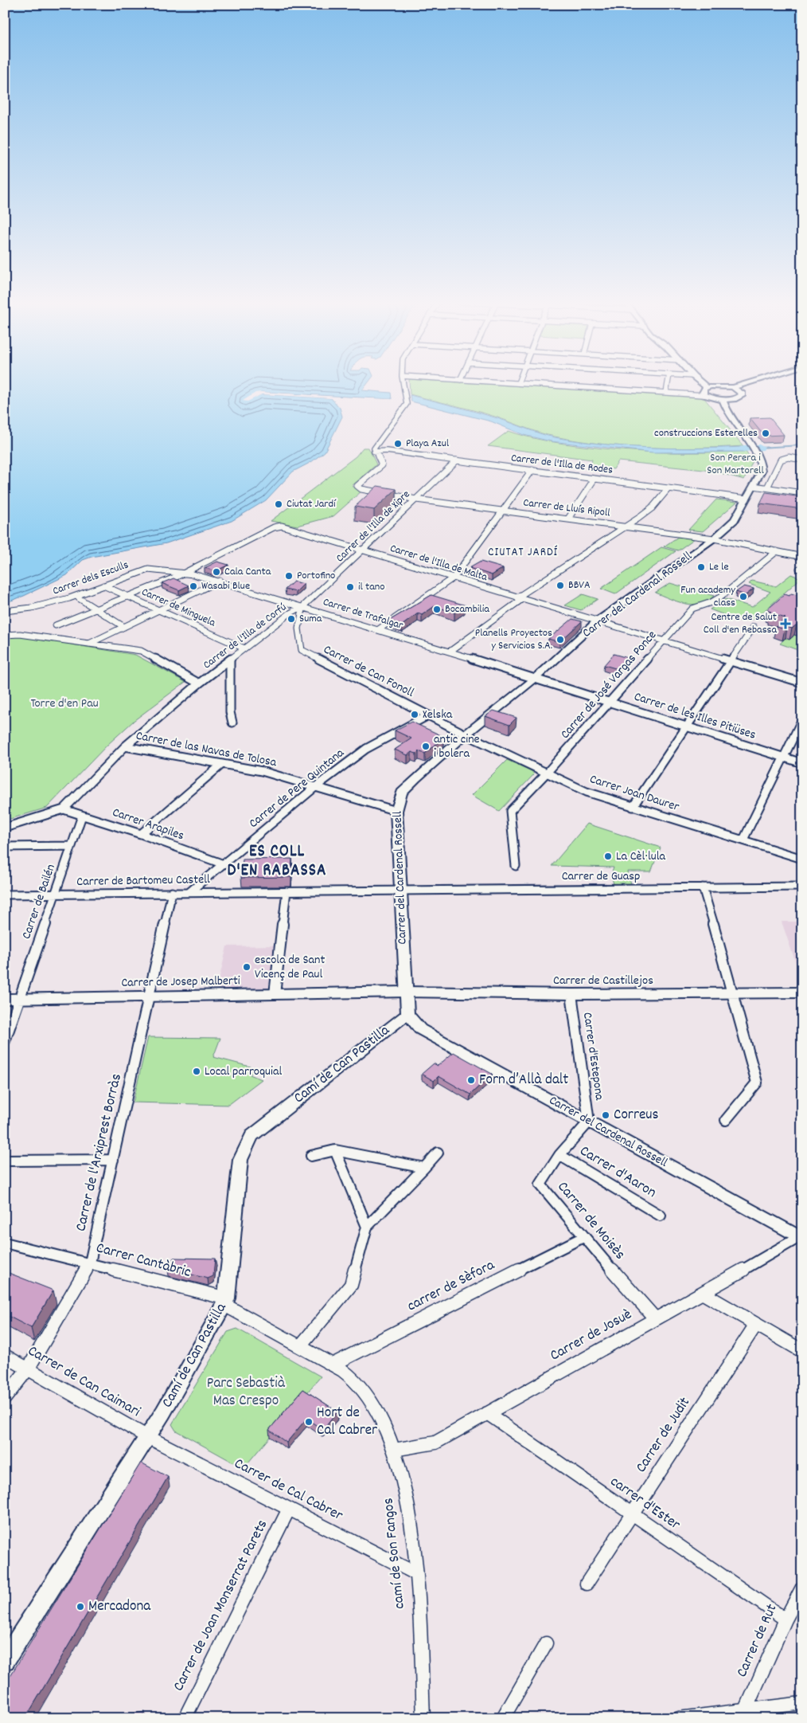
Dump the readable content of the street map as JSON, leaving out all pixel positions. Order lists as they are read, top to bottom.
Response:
{
  "streets": {
    "street": [
      "Carrer de l'Illa de Rodes",
      "Carrer de Lluís Ripoll",
      "Carrer de l'Illa de Xipre",
      "Carrer de l'Illa de Malta",
      "Carrer dels Esculls",
      "Carrer del Cardenal Rossell",
      "Carrer de Minguela",
      "Carrer de Trafalgar",
      "Carrer de l'Illa de Corfú",
      "Carrer de Can Fonoll",
      "Carrer de José Vargas Ponce",
      "Carrer de les Illes Pitiüses",
      "Carrer de las Navas de Tolosa",
      "Carrer de Pere Quintana",
      "Carrer Joan Daurer",
      "Carrer Arapiles",
      "Carrer de Guasp",
      "Carrer de Bartomeu Castell",
      "Carrer de Bailén",
      "Carrer de Castillejos",
      "Carrer de Josep Malberti",
      "Carrer d'Estepona",
      "Camí de Can Pastilla",
      "Carrer de l'Arxiprest Borràs",
      "Carrer d'Aaron",
      "Carrer de Moisès",
      "Carrer Cantàbric",
      "carrer de Sèfora",
      "Carrer de Josuè",
      "Carrer de Can Caimari",
      "Carrer de Judit",
      "Carrer de Cal Cabrer",
      "carrer d'Ester",
      "camí de Son Fangos",
      "Carrer de Joan Monserrat Parets",
      "Carrer de Rut"
    ]
  },
  "crossings": [
    ["Carrer de l'Illa de Rodes", "Carrer de Lluís Ripoll"],
    ["Carrer de l'Illa de Rodes", "Carrer de l'Illa de Xipre"],
    ["Carrer de l'Illa de Rodes", "Carrer del Cardenal Rossell"],
    ["Carrer de Lluís Ripoll", "Carrer de l'Illa de Xipre"],
    ["Carrer de Lluís Ripoll", "Carrer del Cardenal Rossell"],
    ["Carrer de Lluís Ripoll", "Carrer de José Vargas Ponce"],
    ["Carrer de l'Illa de Xipre", "Carrer de l'Illa de Malta"],
    ["Carrer de l'Illa de Xipre", "Carrer de Trafalgar"],
    ["Carrer de l'Illa de Xipre", "Carrer de l'Illa de Corfú"],
    ["Carrer de l'Illa de Xipre", "Carrer de Can Fonoll"],
    ["Carrer de l'Illa de Malta", "Carrer dels Esculls"],
    ["Carrer de l'Illa de Malta", "Carrer del Cardenal Rossell"],
    ["Carrer de l'Illa de Malta", "Carrer de Trafalgar"],
    ["Carrer de l'Illa de Malta", "Carrer de José Vargas Ponce"],
    ["Carrer dels Esculls", "Carrer de Minguela"],
    ["Carrer dels Esculls", "Carrer de Trafalgar"],
    ["Carrer del Cardenal Rossell", "Carrer de Trafalgar"],
    ["Carrer del Cardenal Rossell", "Carrer de Can Fonoll"],
    ["Carrer del Cardenal Rossell", "Carrer de les Illes Pitiüses"],
    ["Carrer del Cardenal Rossell", "Carrer de las Navas de Tolosa"],
    ["Carrer del Cardenal Rossell", "Carrer Joan Daurer"],
    ["Carrer del Cardenal Rossell", "Carrer de Guasp"],
    ["Carrer del Cardenal Rossell", "Carrer de Bartomeu Castell"],
    ["Carrer del Cardenal Rossell", "Carrer de Castillejos"],
    ["Carrer del Cardenal Rossell", "Carrer de Josep Malberti"],
    ["Carrer del Cardenal Rossell", "Carrer d'Estepona"],
    ["Carrer del Cardenal Rossell", "Camí de Can Pastilla"],
    ["Carrer del Cardenal Rossell", "Carrer de Moisès"],
    ["Carrer del Cardenal Rossell", "Carrer de Josuè"],
    ["Carrer de Minguela", "Carrer de l'Illa de Corfú"],
    ["Carrer de Trafalgar", "Carrer de l'Illa de Corfú"],
    ["Carrer de Trafalgar", "Carrer de Can Fonoll"],
    ["Carrer de Trafalgar", "Carrer de les Illes Pitiüses"],
    ["Carrer de l'Illa de Corfú", "Carrer de Can Fonoll"],
    ["Carrer de l'Illa de Corfú", "Carrer de las Navas de Tolosa"],
    ["Carrer de l'Illa de Corfú", "Carrer Arapiles"],
    ["Carrer de Can Fonoll", "Carrer de Pere Quintana"],
    ["Carrer de Can Fonoll", "Carrer Joan Daurer"],
    ["Carrer de José Vargas Ponce", "Carrer de les Illes Pitiüses"],
    ["Carrer de José Vargas Ponce", "Carrer Joan Daurer"],
    ["Carrer de las Navas de Tolosa", "Carrer de Pere Quintana"],
    ["Carrer de Pere Quintana", "Carrer Arapiles"],
    ["Carrer de Pere Quintana", "Carrer de Bartomeu Castell"],
    ["Carrer Arapiles", "Carrer de Bailén"],
    ["Carrer de Guasp", "Carrer de Bartomeu Castell"],
    ["Carrer de Bartomeu Castell", "Carrer de Bailén"],
    ["Carrer de Bartomeu Castell", "Carrer de l'Arxiprest Borràs"],
    ["Carrer de Bailén", "Carrer de Josep Malberti"],
    ["Carrer de Castillejos", "Carrer de Josep Malberti"],
    ["Carrer de Castillejos", "Carrer d'Estepona"],
    ["Carrer de Josep Malberti", "Carrer de l'Arxiprest Borràs"],
    ["Carrer d'Estepona", "Carrer de Moisès"],
    ["Camí de Can Pastilla", "Carrer Cantàbric"],
    ["Camí de Can Pastilla", "Carrer de Can Caimari"],
    ["Camí de Can Pastilla", "Carrer de Cal Cabrer"],
    ["Camí de Can Pastilla", "camí de Son Fangos"],
    ["Carrer de l'Arxiprest Borràs", "Carrer Cantàbric"],
    ["Carrer de l'Arxiprest Borràs", "Carrer de Can Caimari"],
    ["Carrer d'Aaron", "Carrer de Moisès"],
    ["Carrer de Moisès", "carrer de Sèfora"],
    ["Carrer de Moisès", "Carrer de Josuè"],
    ["Carrer Cantàbric", "camí de Son Fangos"],
    ["carrer de Sèfora", "camí de Son Fangos"],
    ["Carrer de Josuè", "carrer d'Ester"],
    ["Carrer de Josuè", "camí de Son Fangos"],
    ["Carrer de Can Caimari", "Carrer de Cal Cabrer"],
    ["Carrer de Judit", "carrer d'Ester"],
    ["Carrer de Cal Cabrer", "camí de Son Fangos"],
    ["Carrer de Cal Cabrer", "Carrer de Joan Monserrat Parets"],
    ["carrer d'Ester", "Carrer de Rut"]
  ],
  "districts": ["CIUTAT JARDÍ", "ES COLL D'EN RABASSA"],
  "parks": ["Son Perera i Son Martorell", "Torre d'en Pau", "Parc Sebastià Mas Crespo"],
  "places": {
    "other": [
      "construccions Esterelles",
      "Playa Azul",
      "Ciutat Jardí",
      "Le le",
      "Cala Canta",
      "Portofino",
      "BBVA",
      "Wasabi Blue",
      "il tano",
      "Fun academy class",
      "Bocambilia",
      "Suma",
      "Planells Proyectos y Servicios S.A.",
      "Xelska",
      "antic cine i bolera",
      "La Cèl·lula",
      "escola de Sant Vicenç de Paul",
      "Local parroquial",
      "Forn d’Allà dalt",
      "Correus",
      "Hort de Cal Cabrer",
      "Mercadona"
    ],
    "health": ["Centre de Salut Coll d'en Rebassa"]
  }
}
